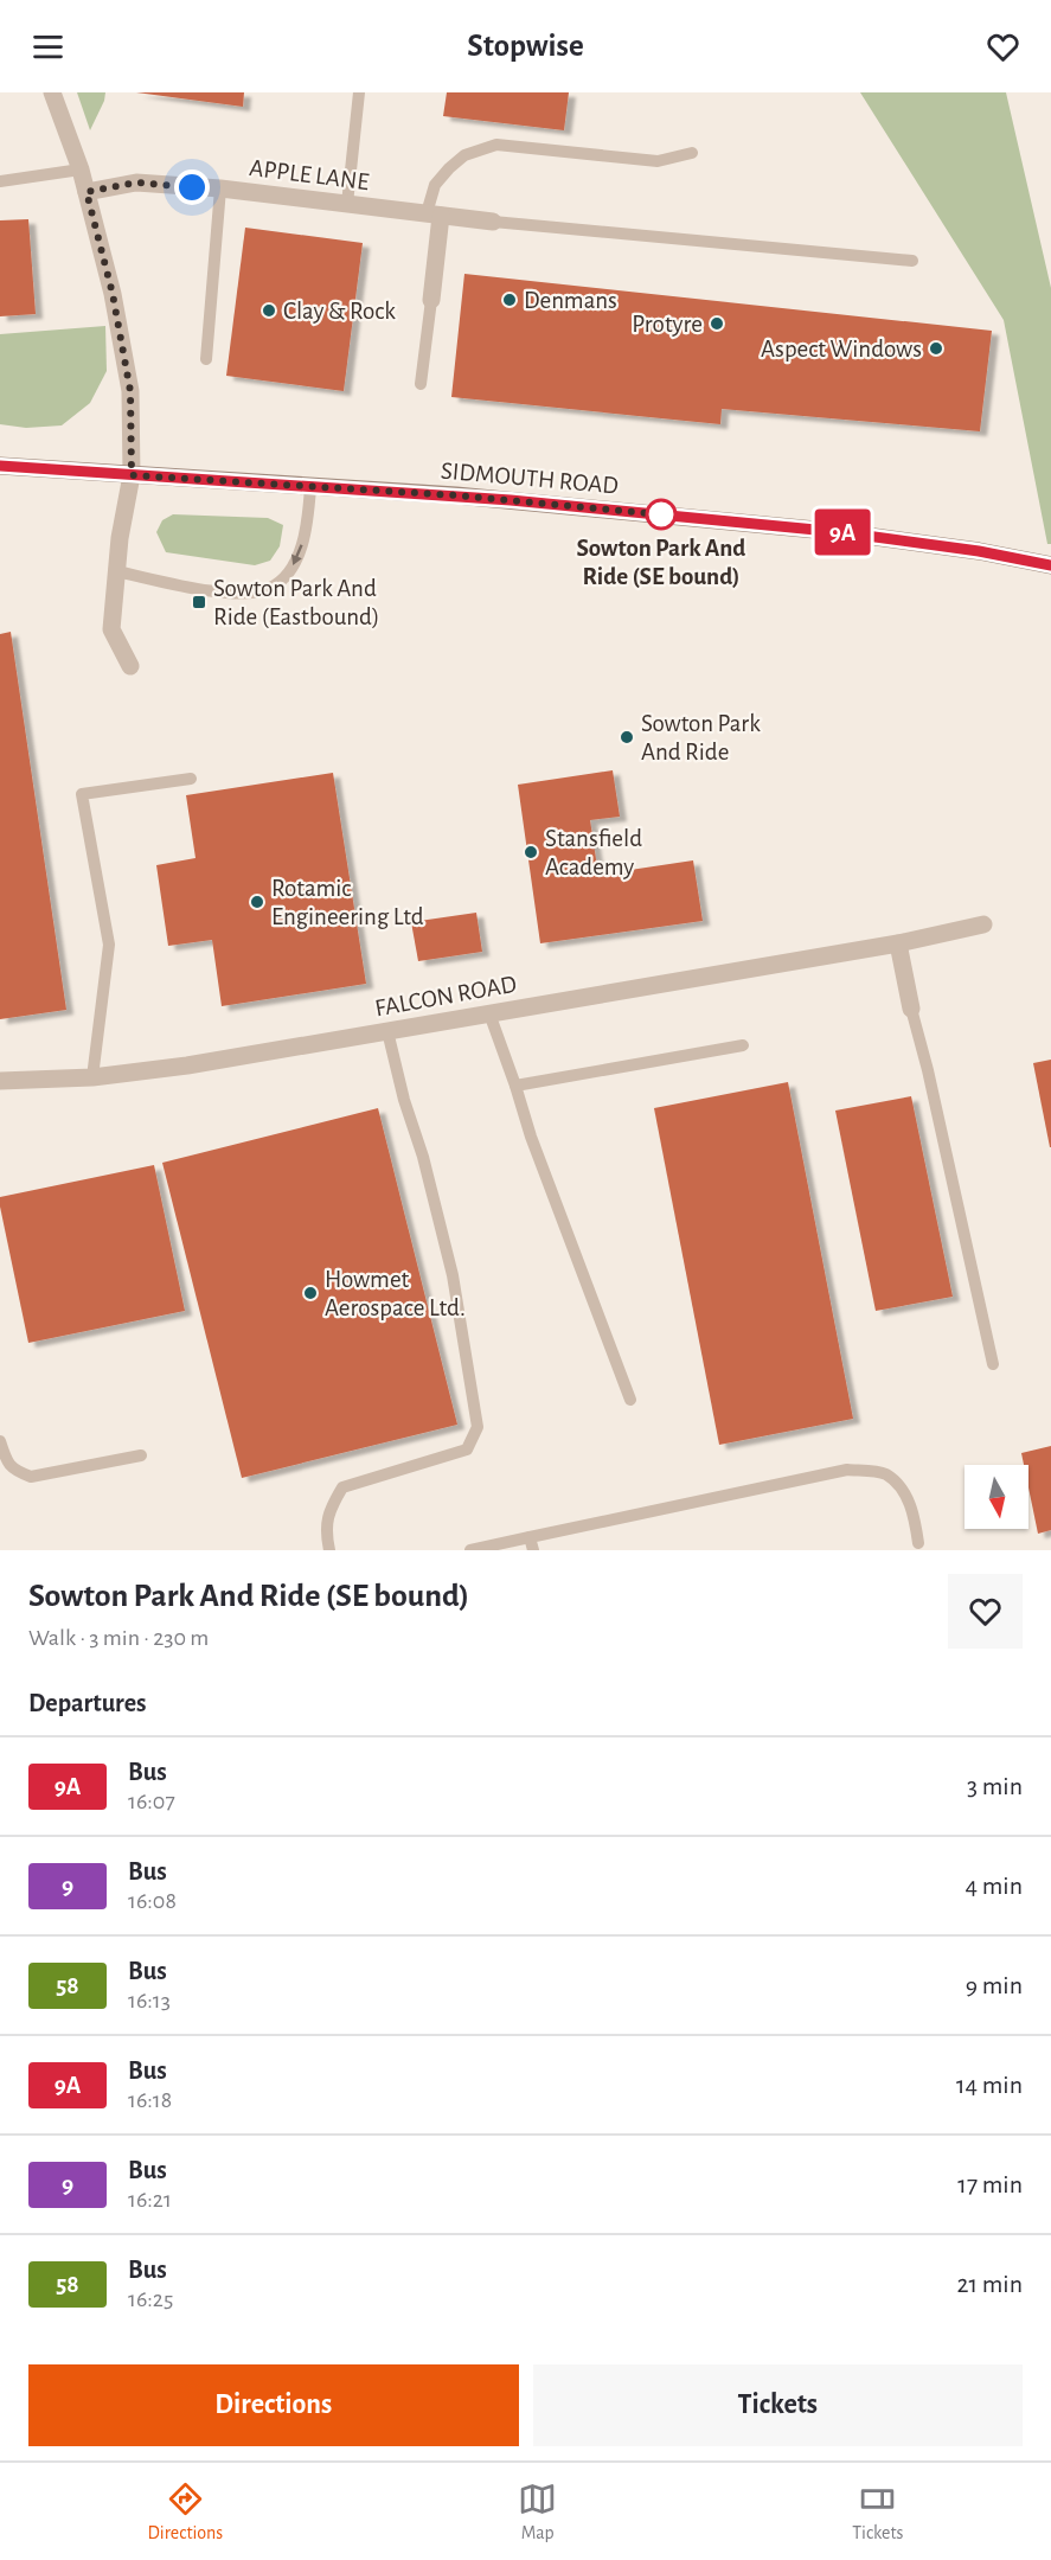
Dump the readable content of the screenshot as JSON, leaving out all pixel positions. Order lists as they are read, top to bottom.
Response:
{
  "streets": {
    "street": ["APPLE LANE", "SIDMOUTH ROAD", "FALCON ROAD"]
  },
  "places": {
    "other": [
      "Denmans",
      "Clay & Rock",
      "Protyre",
      "Aspect Windows",
      "Sowton Park And Ride (SE bound)",
      "Sowton Park And Ride",
      "Stansfield Academy",
      "Rotamic Engineering Ltd",
      "Howmet Aerospace Ltd."
    ],
    "transit": ["Sowton Park And Ride (Eastbound)"]
  },
  "lines": ["bus line 9A"],
  "north": "bottom",
  "page": {
    "header": "Stopwise",
    "on_map": "9A",
    "heading": [
      ["Sowton Park And Ride (SE bound)", "Walk · 3 min · 230 m"],
      "Departures"
    ],
    "list": [
      {
        "mark": "9A",
        "name": "Bus",
        "note": "16:07",
        "value": "3 min"
      },
      {
        "mark": "9",
        "name": "Bus",
        "note": "16:08",
        "value": "4 min"
      },
      {
        "mark": "58",
        "name": "Bus",
        "note": "16:13",
        "value": "9 min"
      },
      {
        "mark": "9A",
        "name": "Bus",
        "note": "16:18",
        "value": "14 min"
      },
      {
        "mark": "9",
        "name": "Bus",
        "note": "16:21",
        "value": "17 min"
      },
      {
        "mark": "58",
        "name": "Bus",
        "note": "16:25",
        "value": "21 min"
      }
    ],
    "buttons": ["Directions", "Tickets"],
    "tabs": ["Directions", "Map", "Tickets"]
  }
}
